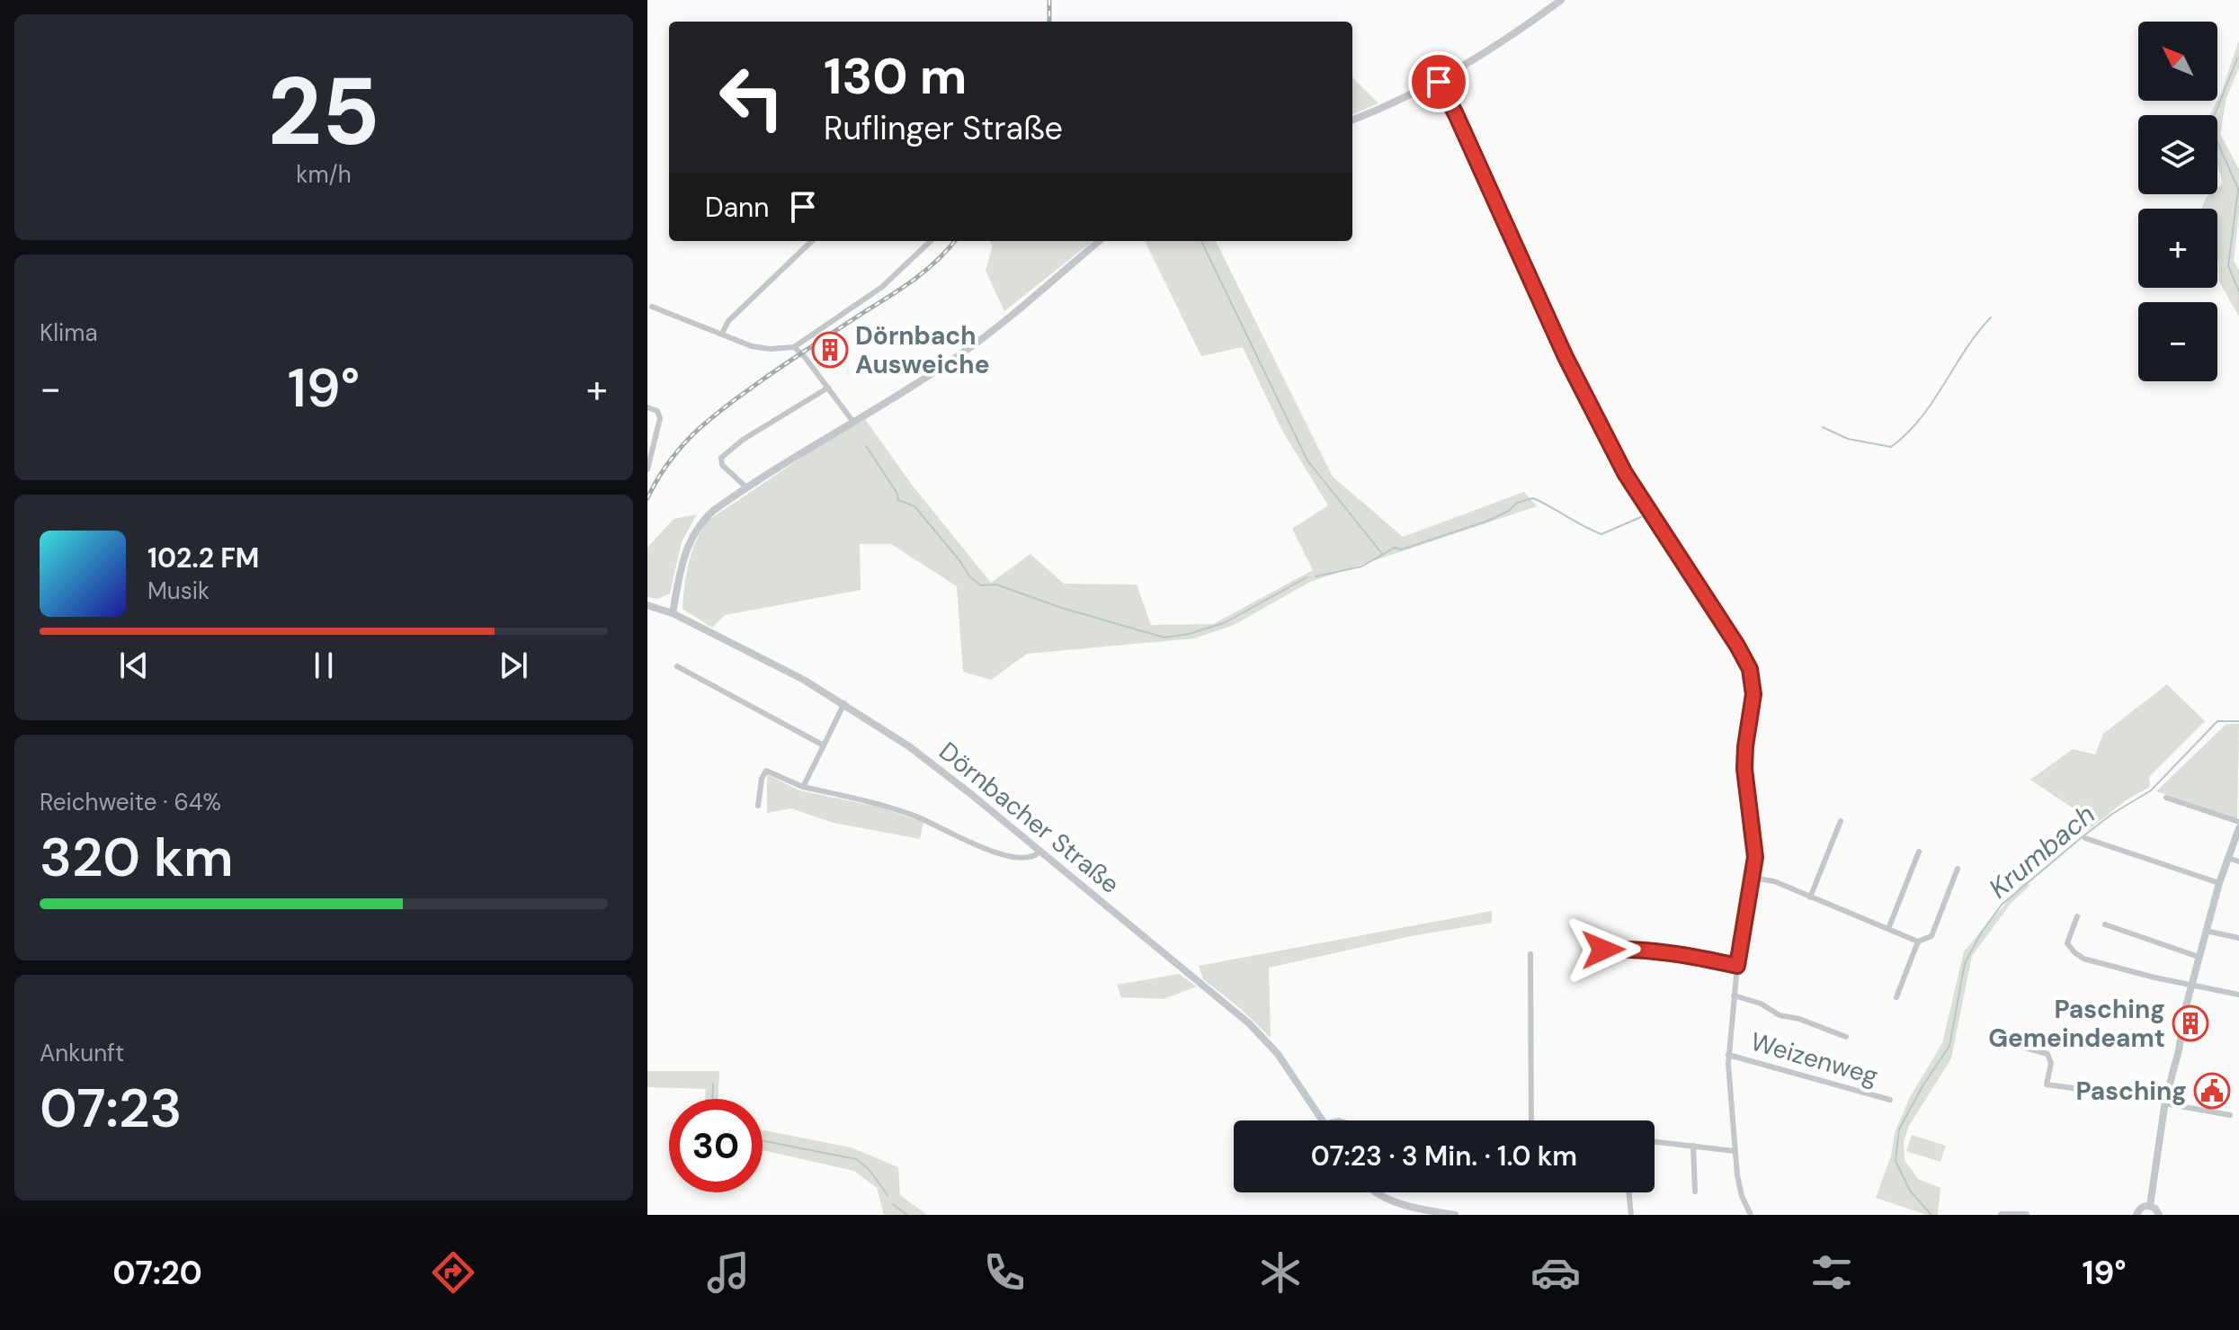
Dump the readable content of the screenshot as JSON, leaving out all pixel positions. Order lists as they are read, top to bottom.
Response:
{
  "streets": {
    "street": ["Dörnbacher Straße", "Weizenweg"]
  },
  "water": ["Krumbach"],
  "places": {
    "building": ["Dörnbach Ausweiche", "Pasching Gemeindeamt"],
    "public building": ["Pasching"]
  },
  "north": "top left",
  "page": {
    "tile": [
      ["25", "km/h"],
      "Klima",
      ["Reichweite · 64%", "320 km"],
      ["Ankunft", "07:23"]
    ],
    "map_buttons": ["+", "−"],
    "turn": ["130 m", "Ruflinger Straße"],
    "then": "Dann",
    "heat": ["−", "19°", "+"],
    "song": ["102.2 FM", "Musik"],
    "limit": "30",
    "trip": "07:23 · 3 Min. · 1.0 km",
    "tabs": ["07:20", "19°"]
  }
}
